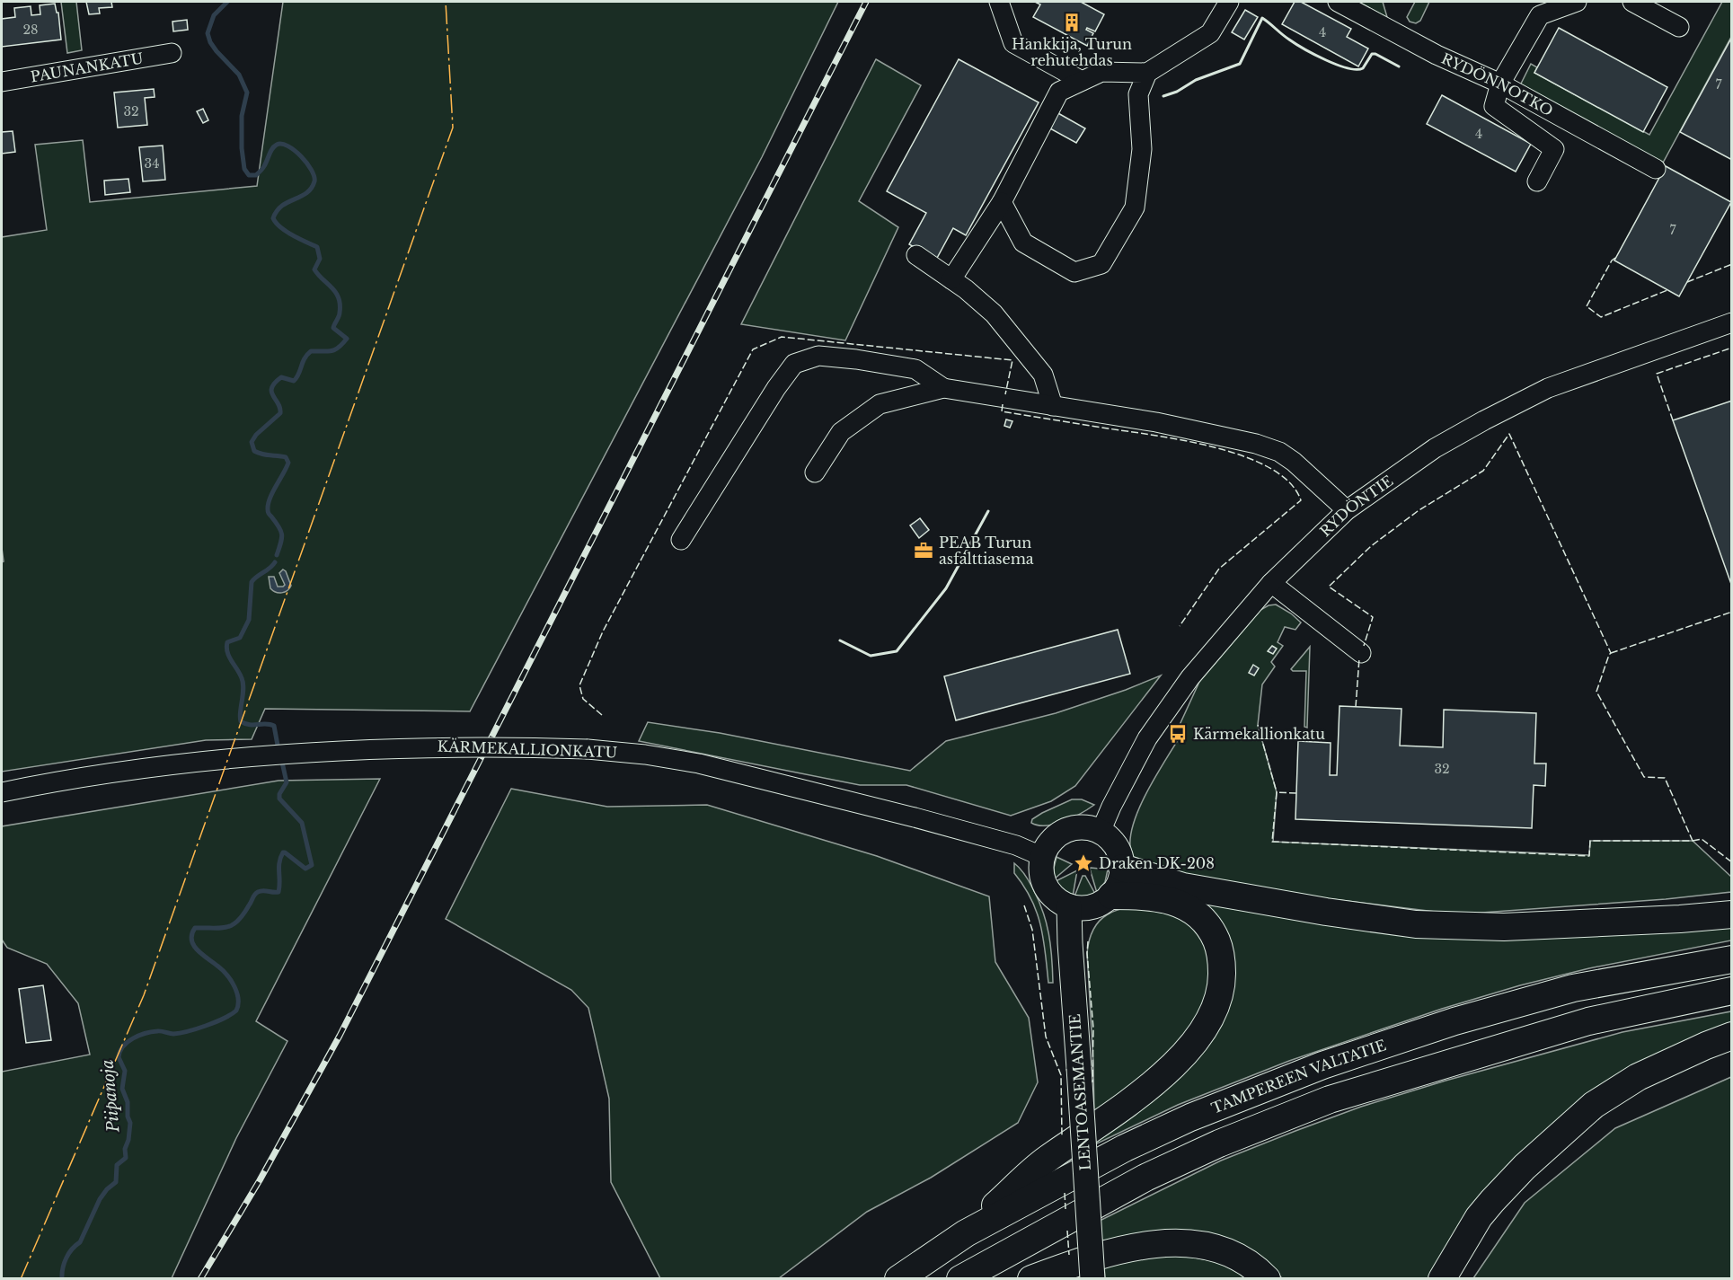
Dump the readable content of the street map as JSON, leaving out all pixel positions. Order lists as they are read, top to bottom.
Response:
{
  "streets": {
    "highway": ["TAMPEREEN VALTATIE"],
    "main road": ["LENTOASEMANTIE"],
    "street": [
      "PAUNANKATU",
      "RYDÖNNOTKO",
      "RYDÖNTIE",
      "KÄRMEKALLIONKATU"
    ]
  },
  "crossings": [
    ["RYDÖNTIE", "KÄRMEKALLIONKATU"],
    ["RYDÖNTIE", "LENTOASEMANTIE"],
    ["KÄRMEKALLIONKATU", "LENTOASEMANTIE"]
  ],
  "water": ["Piipanoja"],
  "places": {
    "building": ["Hankkija, Turun rehutehdas"],
    "office": ["PEAB Turun asfalttiasema"],
    "bus stop": ["Kärmekallionkatu"],
    "place": ["Draken DK-208"]
  },
  "house_numbers": [
    "28",
    "4",
    "7",
    "32",
    "4",
    "34",
    "7",
    "32"
  ]
}
